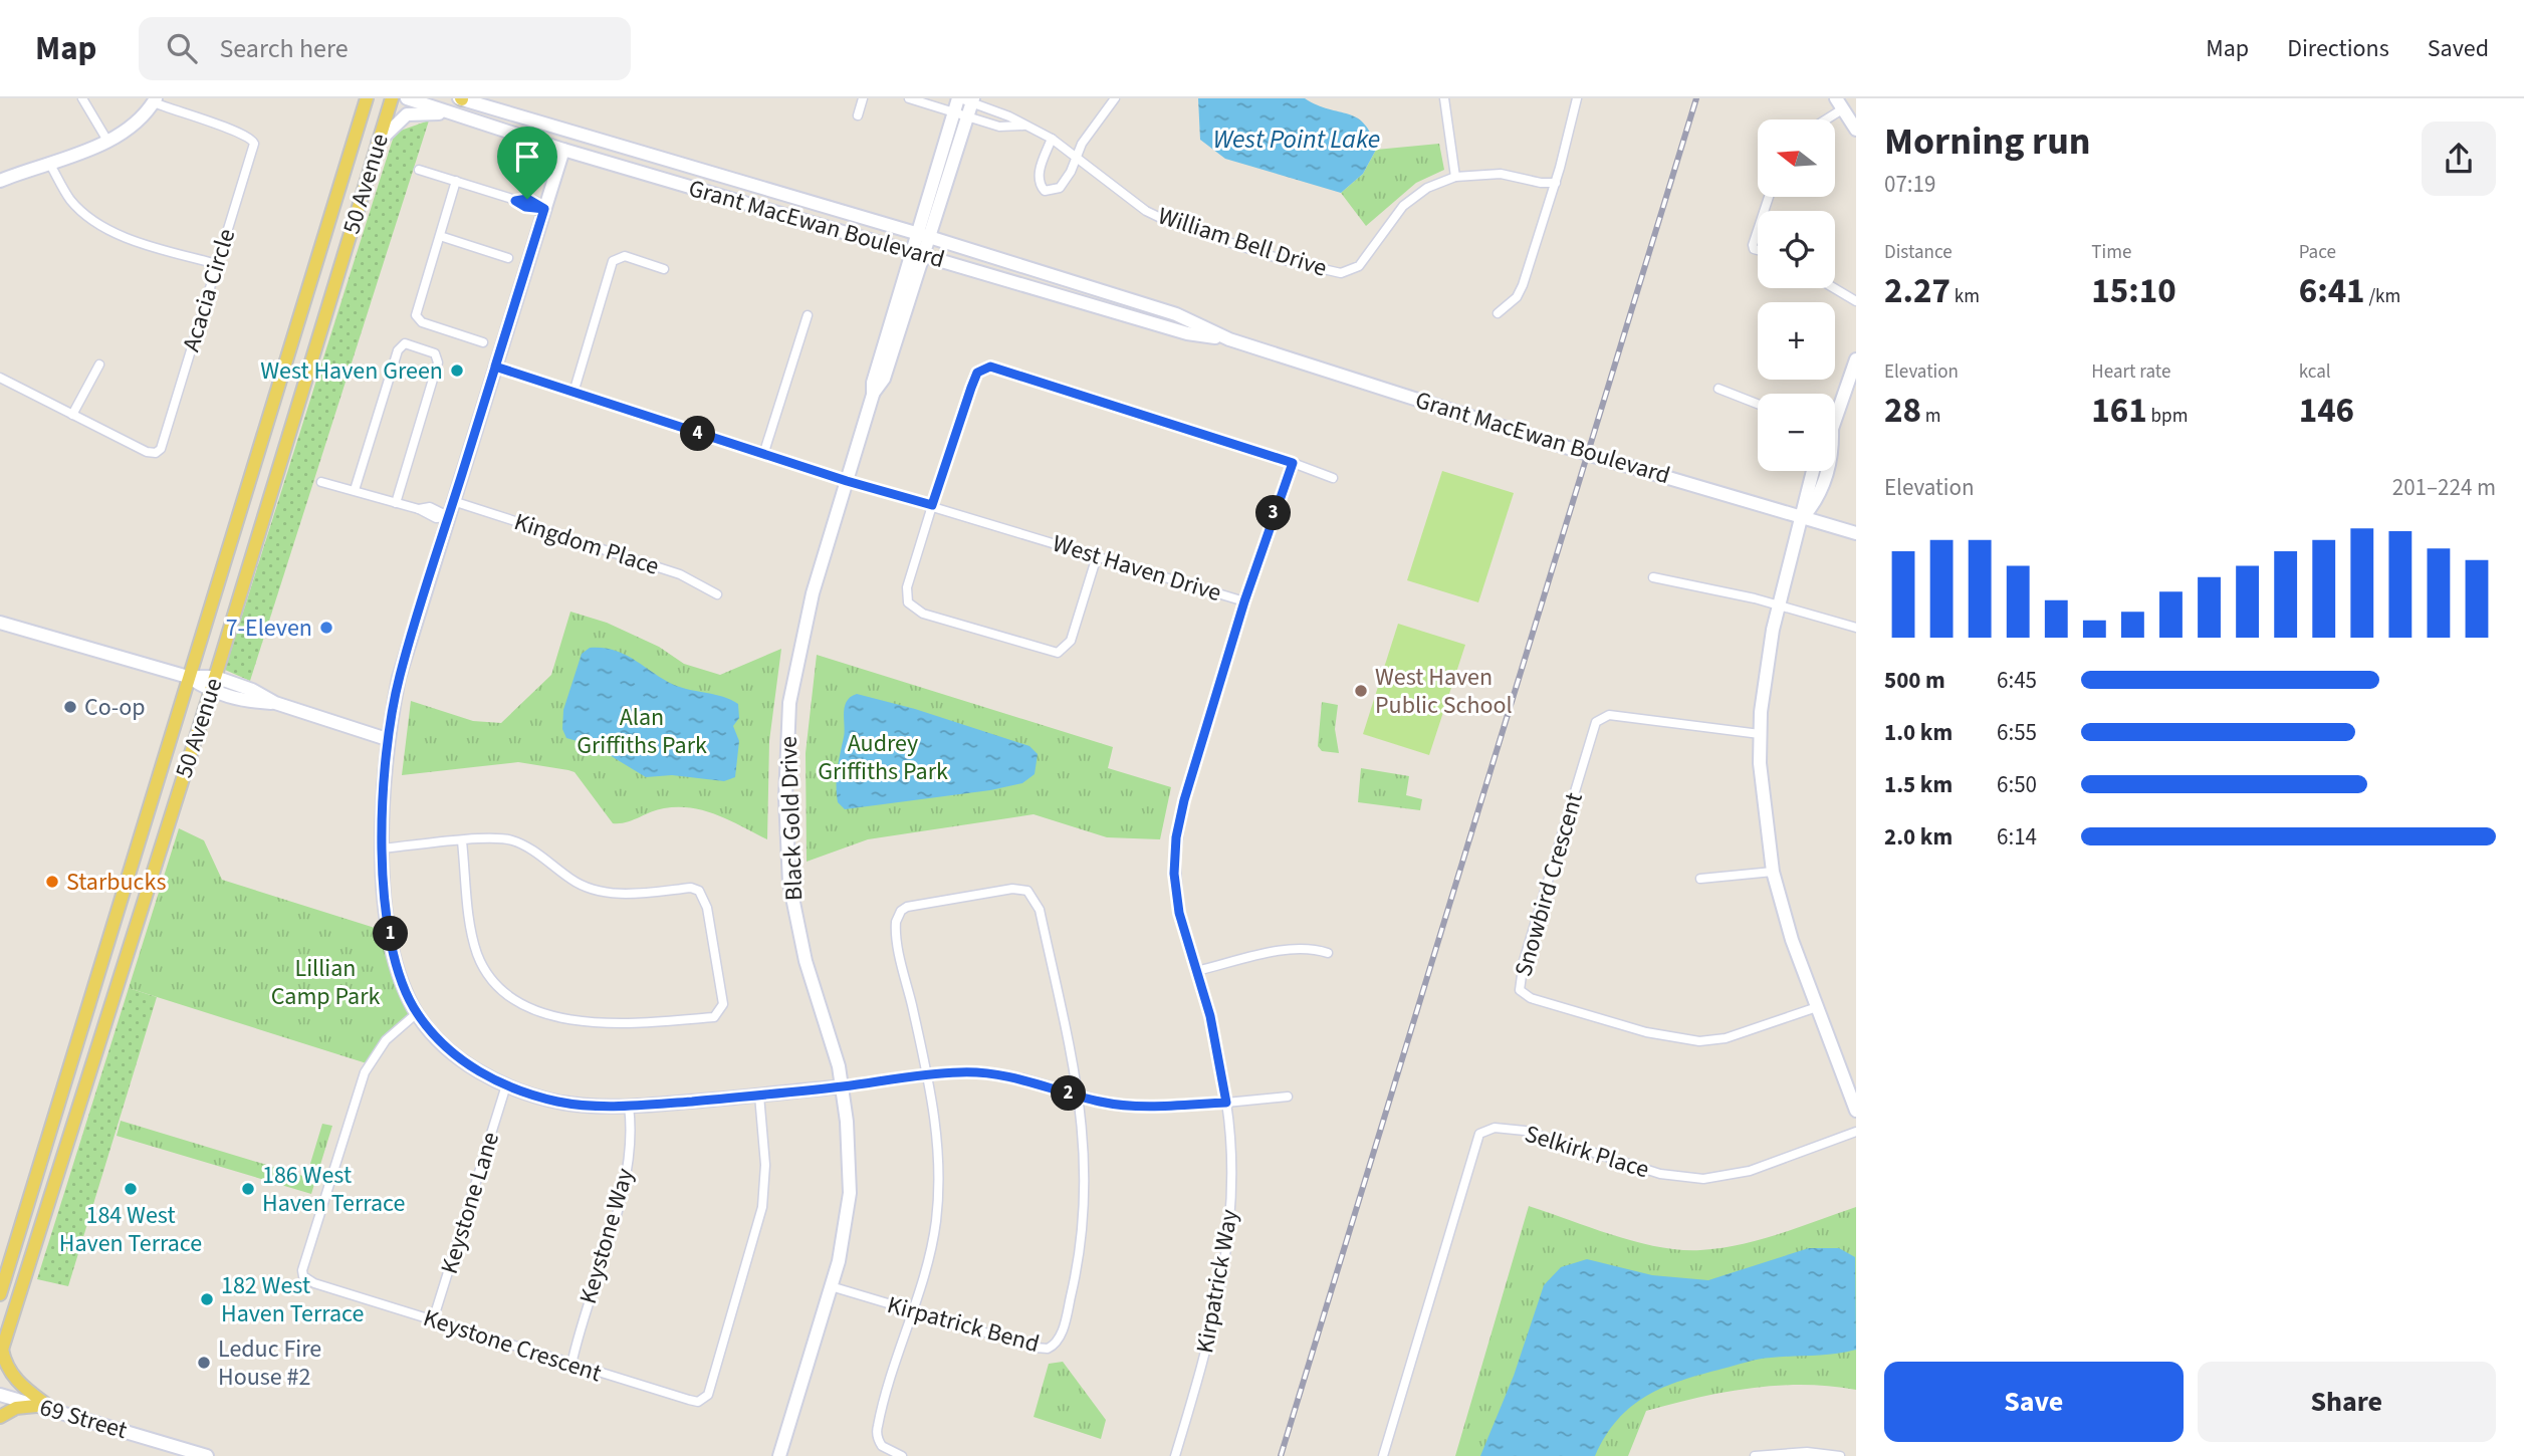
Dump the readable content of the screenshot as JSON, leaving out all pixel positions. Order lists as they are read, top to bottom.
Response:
{
  "streets": {
    "main road": [
      "50 Avenue",
      "Grant MacEwan Boulevard",
      "Black Gold Drive",
      "69 Street"
    ],
    "street": [
      "William Bell Drive",
      "Acacia Circle",
      "Kingdom Place",
      "West Haven Drive",
      "Snowbird Crescent",
      "Selkirk Place",
      "Keystone Lane",
      "Keystone Way",
      "Kirpatrick Way",
      "Kirpatrick Bend",
      "Keystone Crescent"
    ]
  },
  "crossings": [
    ["Grant MacEwan Boulevard", "Black Gold Drive"],
    ["William Bell Drive", "Black Gold Drive"],
    ["West Haven Drive", "Black Gold Drive"],
    ["West Haven Drive", "Kirpatrick Way"],
    ["Black Gold Drive", "Kirpatrick Bend"],
    ["Keystone Lane", "Keystone Crescent"],
    ["Keystone Way", "Keystone Crescent"]
  ],
  "water": ["West Point Lake"],
  "parks": ["Alan Griffiths Park", "Audrey Griffiths Park", "Lillian Camp Park"],
  "places": [
    "West Haven Green",
    "7-Eleven",
    "West Haven Public School",
    "Co-op",
    "Starbucks",
    "184 West Haven Terrace",
    "186 West Haven Terrace",
    "182 West Haven Terrace",
    "Leduc Fire House #2"
  ],
  "north": "left",
  "page": {
    "header": "Map",
    "search": "Search here",
    "nav": ["Map", "Directions", "Saved"],
    "heading": ["Morning run", "07:19"],
    "map_buttons": ["+", "−"],
    "stats": [
      ["Distance", "2.27 km"],
      ["Time", "15:10"],
      ["Pace", "6:41 /km"],
      ["Elevation", "28 m"],
      ["Heart rate", "161 bpm"],
      ["kcal", "146"]
    ],
    "pins": [
      "4",
      "3",
      "1",
      "2"
    ],
    "chart": ["Elevation", "201–224 m"],
    "list": [
      {
        "name": "500 m",
        "note": "6:45"
      },
      {
        "name": "1.0 km",
        "note": "6:55"
      },
      {
        "name": "1.5 km",
        "note": "6:50"
      },
      {
        "name": "2.0 km",
        "note": "6:14"
      }
    ],
    "buttons": ["Save", "Share"]
  }
}
